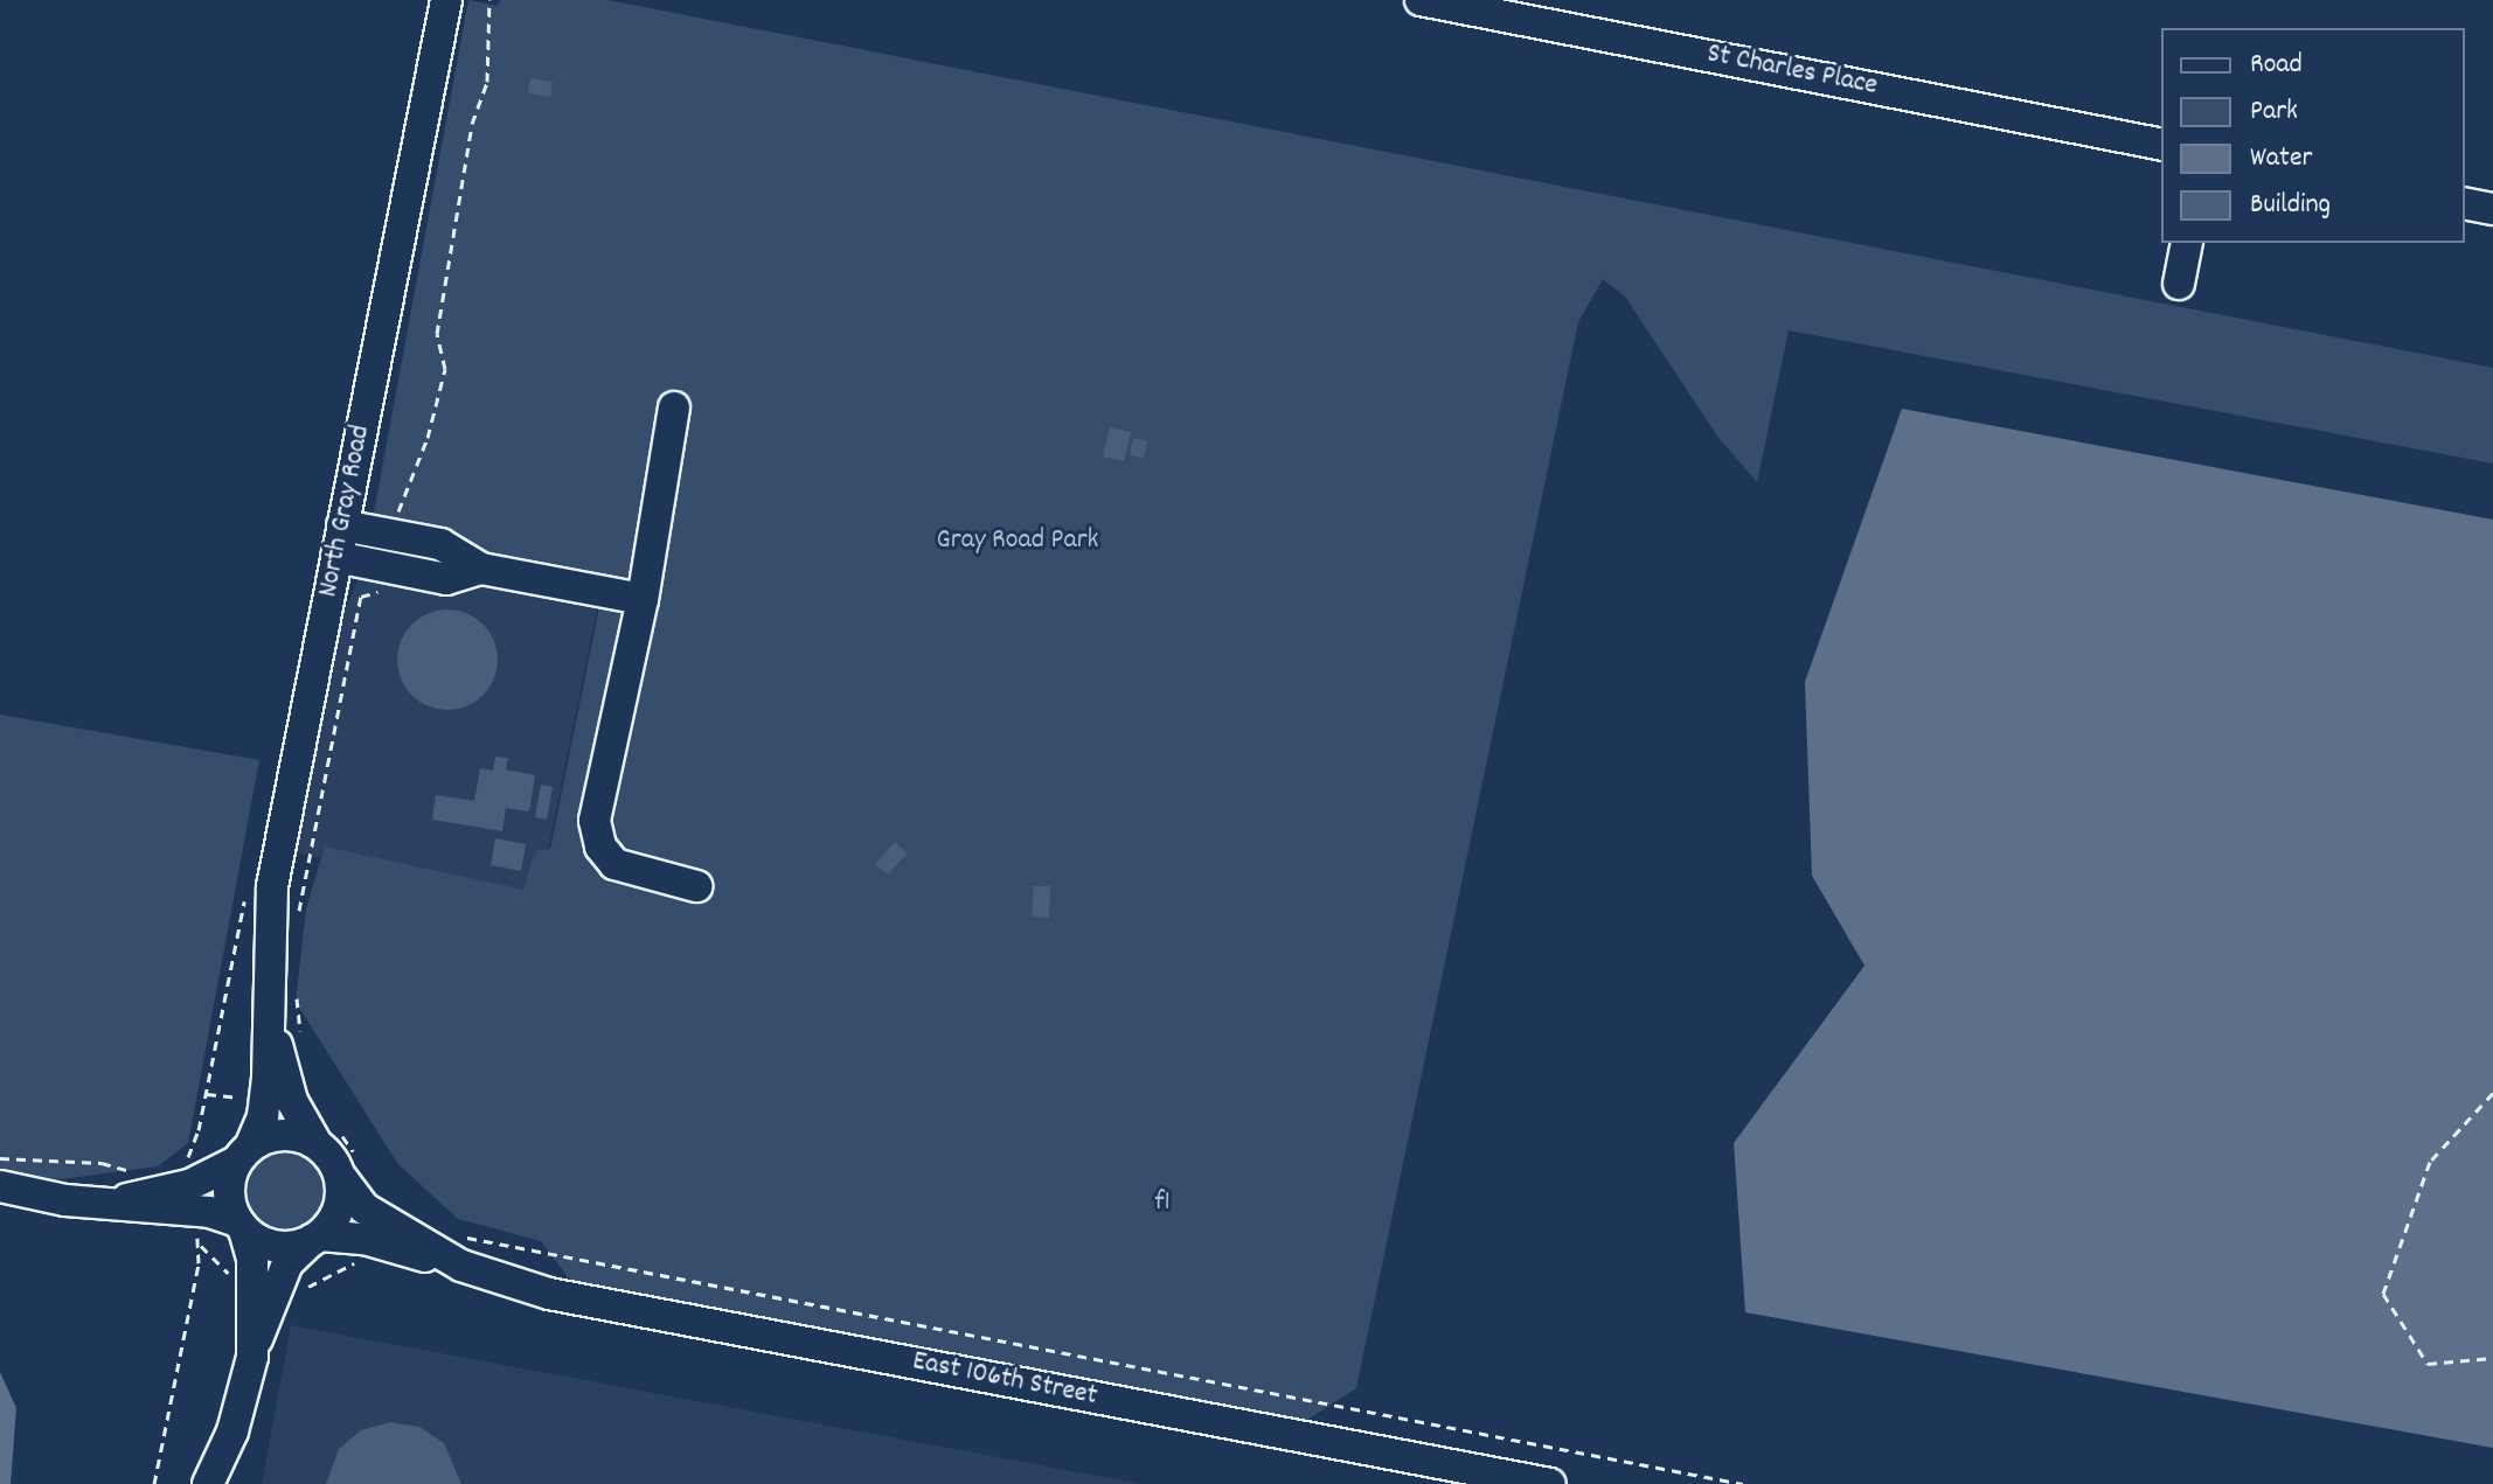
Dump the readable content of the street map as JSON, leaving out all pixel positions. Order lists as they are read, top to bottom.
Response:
{
  "streets": {
    "street": ["St Charles Place", "North Gray Road", "East 106th Street"]
  },
  "crossings": [
    ["North Gray Road", "East 106th Street"]
  ],
  "parks": ["Gray Road Park", "f1"],
  "legend": [
    "Road",
    "Park",
    "Water",
    "Building"
  ]
}
